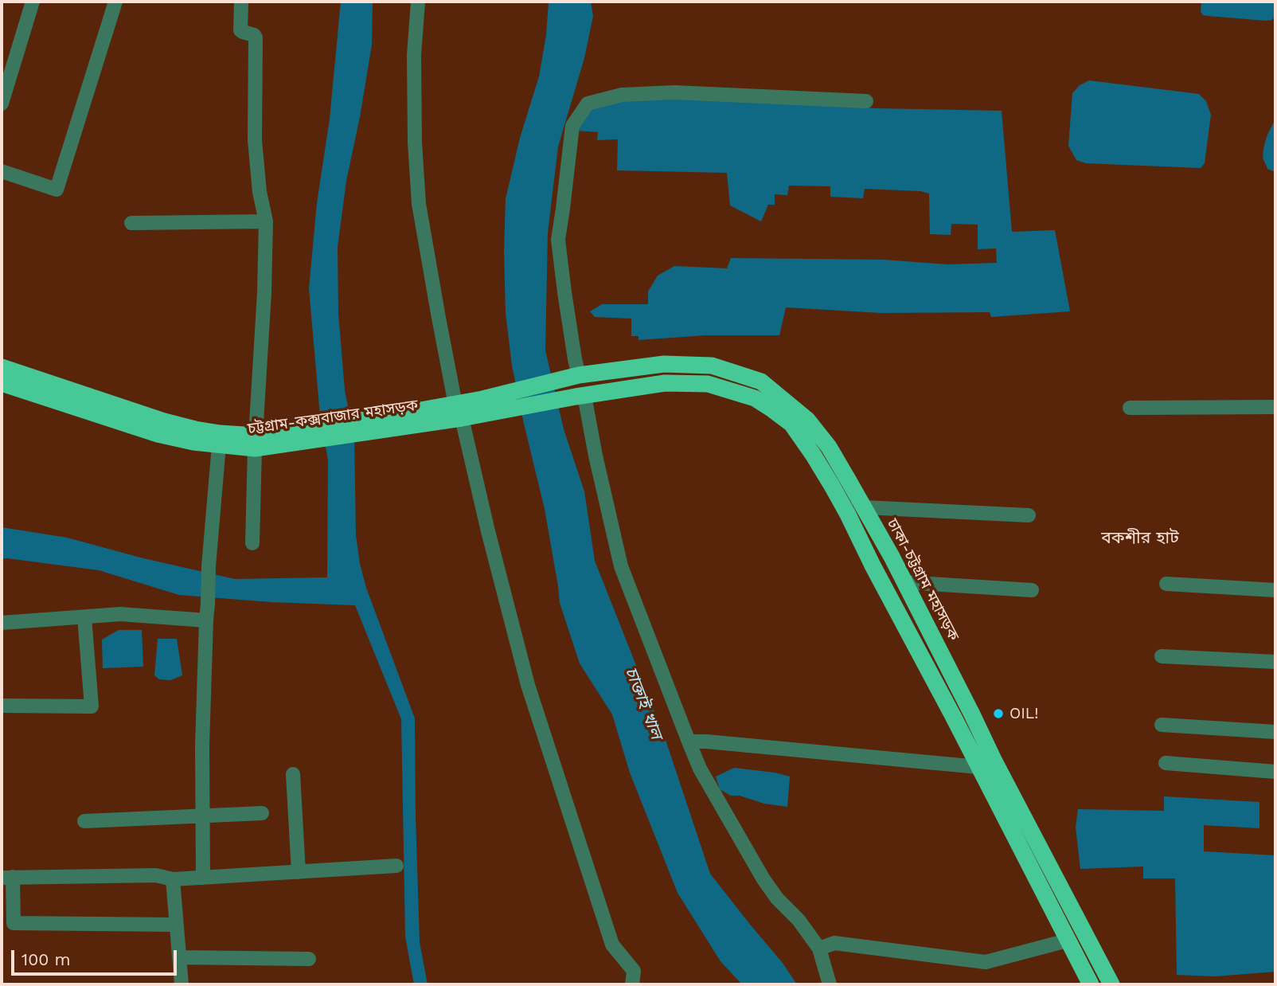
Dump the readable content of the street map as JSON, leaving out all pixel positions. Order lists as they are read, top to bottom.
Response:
{
  "streets": {
    "highway": ["চট্টগ্রাম-কক্সবাজার মহাসড়ক", "ঢাকা-চট্টগ্রাম মহাসড়ক"]
  },
  "crossings": [
    ["চট্টগ্রাম-কক্সবাজার মহাসড়ক", "ঢাকা-চট্টগ্রাম মহাসড়ক"]
  ],
  "districts": ["বকশীর হাট"],
  "water": ["চাক্তাই খাল"],
  "places": ["OIL!"],
  "scale_bar": "100 m"
}
